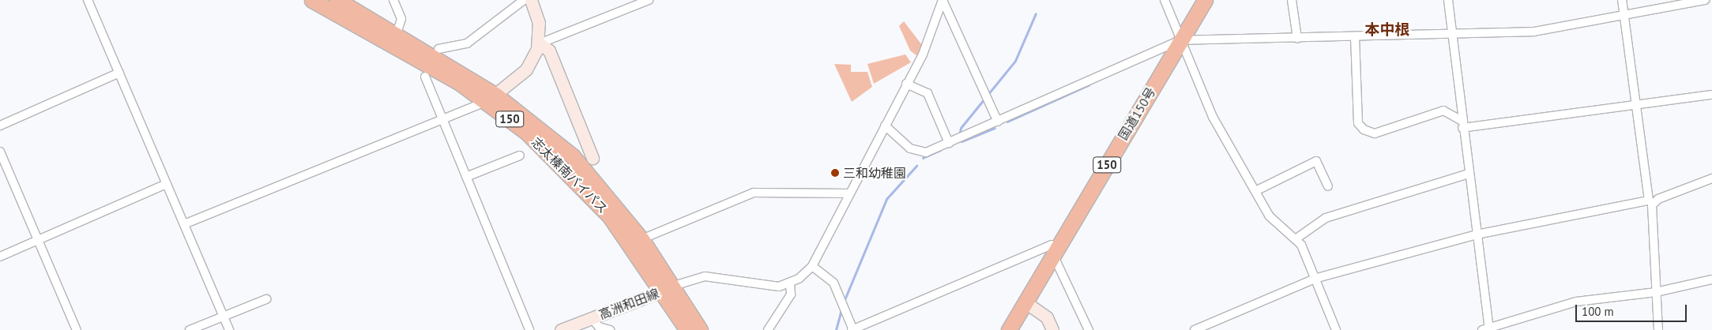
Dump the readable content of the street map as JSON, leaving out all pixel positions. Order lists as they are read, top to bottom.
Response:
{
  "streets": {
    "highway": ["国道150号", "150", "志太榛南バイパス"],
    "street": ["高洲和田線"]
  },
  "crossings": [
    ["志太榛南バイパス", "高洲和田線"]
  ],
  "districts": ["本中根"],
  "places": ["三和幼稚園"],
  "scale_bar": "100 m"
}
